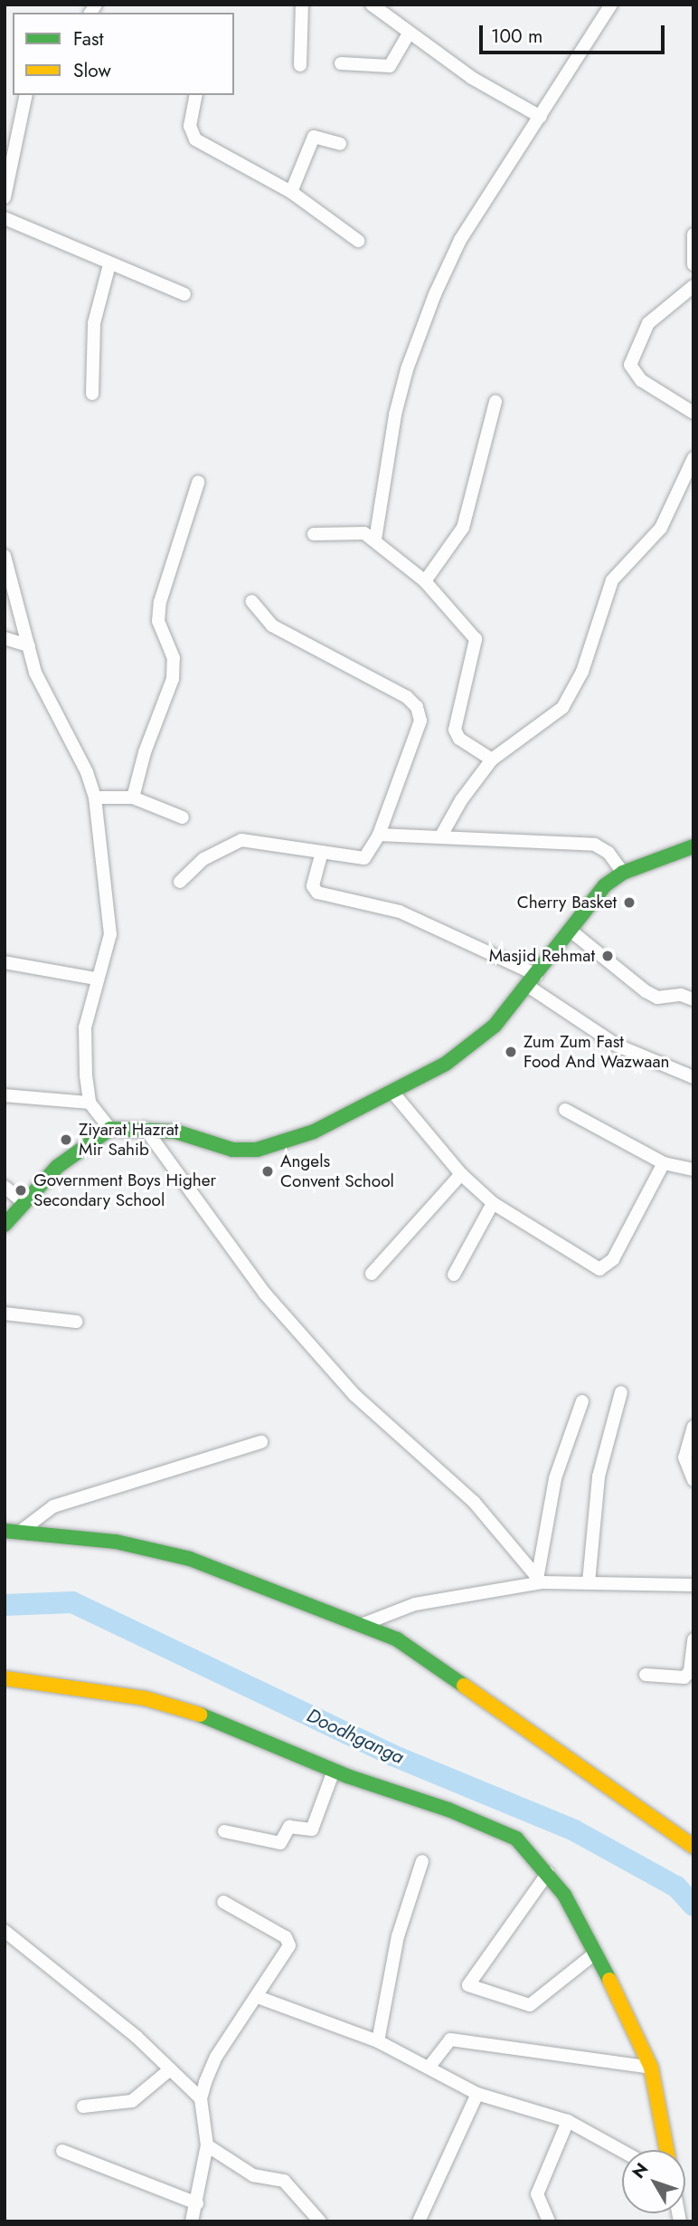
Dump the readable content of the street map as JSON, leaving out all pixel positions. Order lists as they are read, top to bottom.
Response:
{
  "water": ["Doodhganga"],
  "places": [
    "Cherry Basket",
    "Masjid Rehmat",
    "Zum Zum Fast Food And Wazwaan",
    "Ziyarat Hazrat Mir Sahib",
    "Angels Convent School",
    "Government Boys Higher Secondary School"
  ],
  "legend": ["Fast", "Slow"],
  "scale_bar": "100 m",
  "north": "top left"
}
